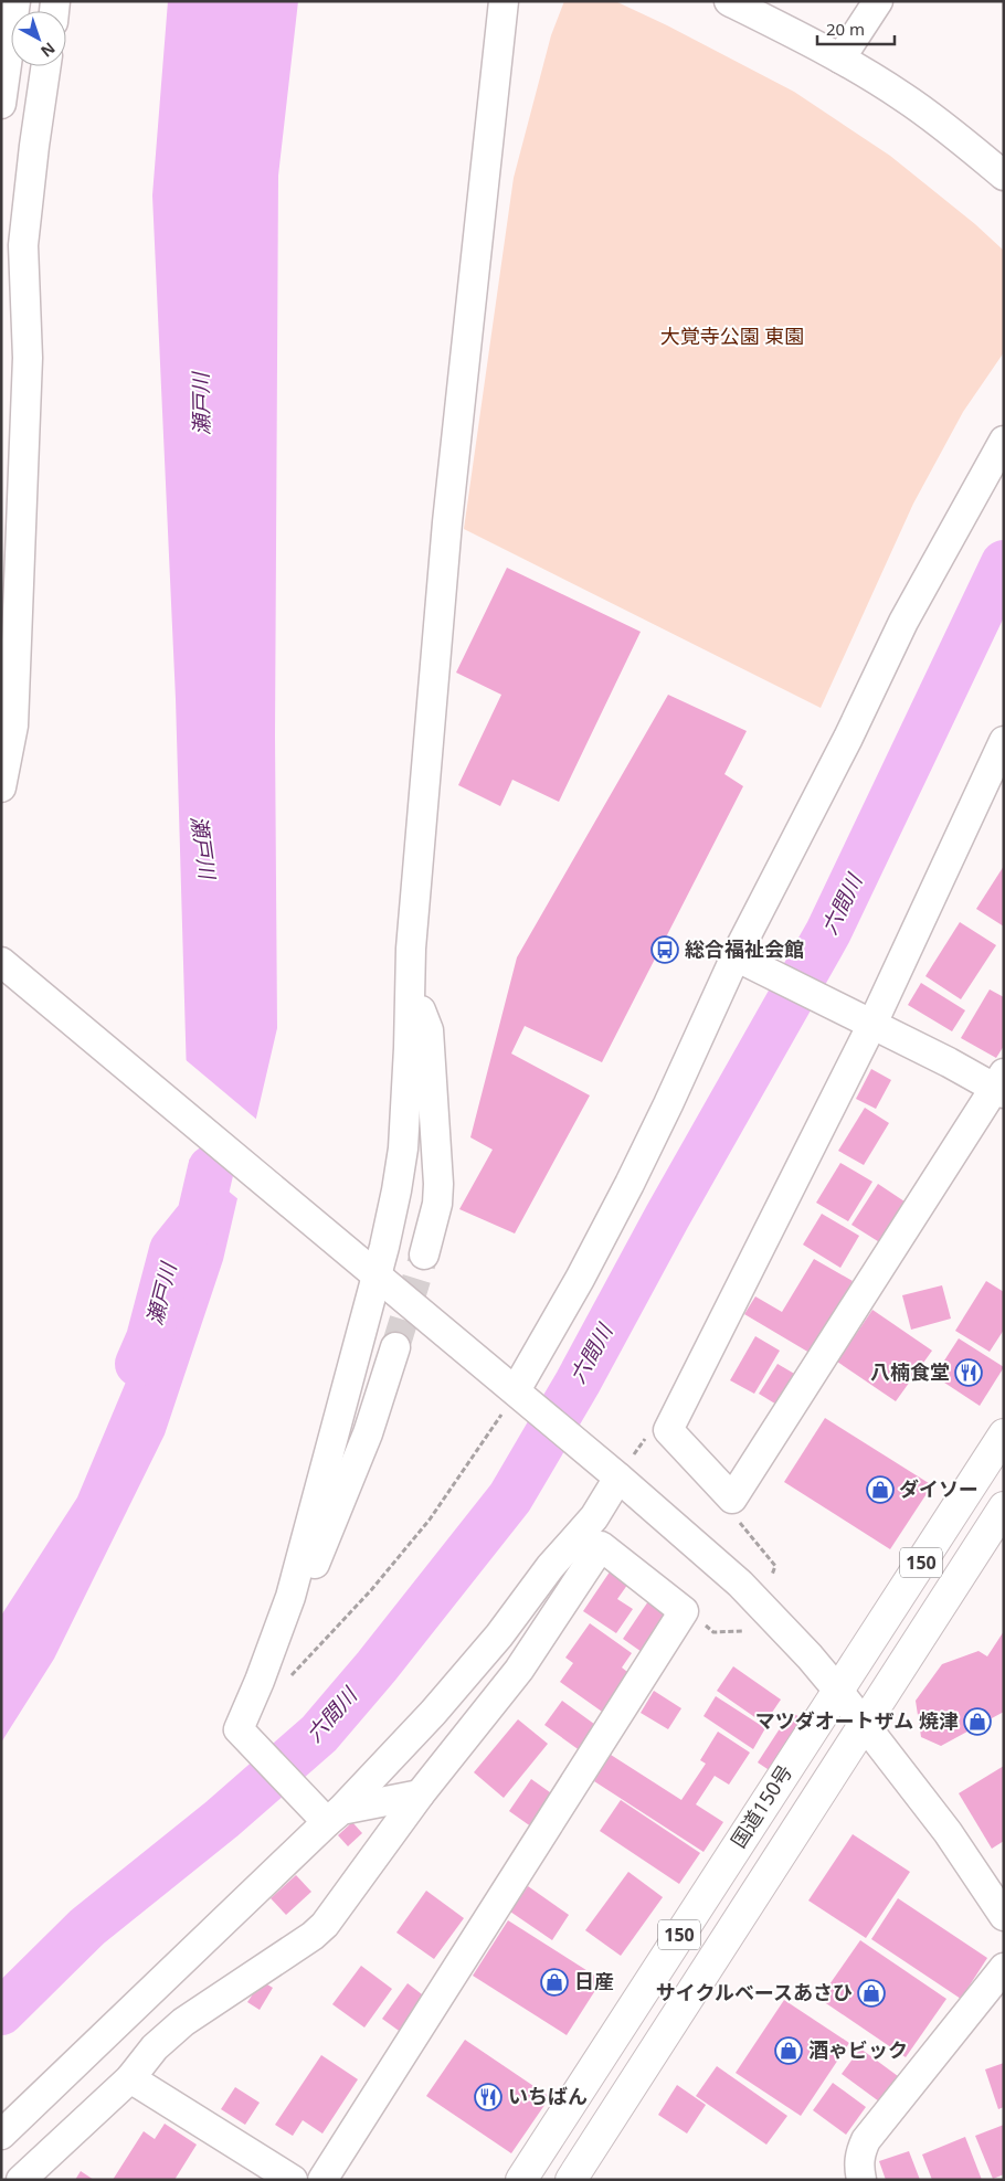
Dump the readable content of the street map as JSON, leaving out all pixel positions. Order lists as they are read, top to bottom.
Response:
{
  "streets": {
    "highway": ["150", "国道150号"]
  },
  "water": ["瀬戸川", "六間川"],
  "parks": ["大覚寺公園 東園"],
  "places": {
    "bus stop": ["総合福祉会館"],
    "restaurant": ["八楠食堂", "いちばん"],
    "shop": [
      "ダイソー",
      "マツダオートザム 焼津",
      "日産",
      "サイクルベースあさひ",
      "酒ゃビック"
    ]
  },
  "scale_bar": "20 m",
  "north": "bottom right"
}
